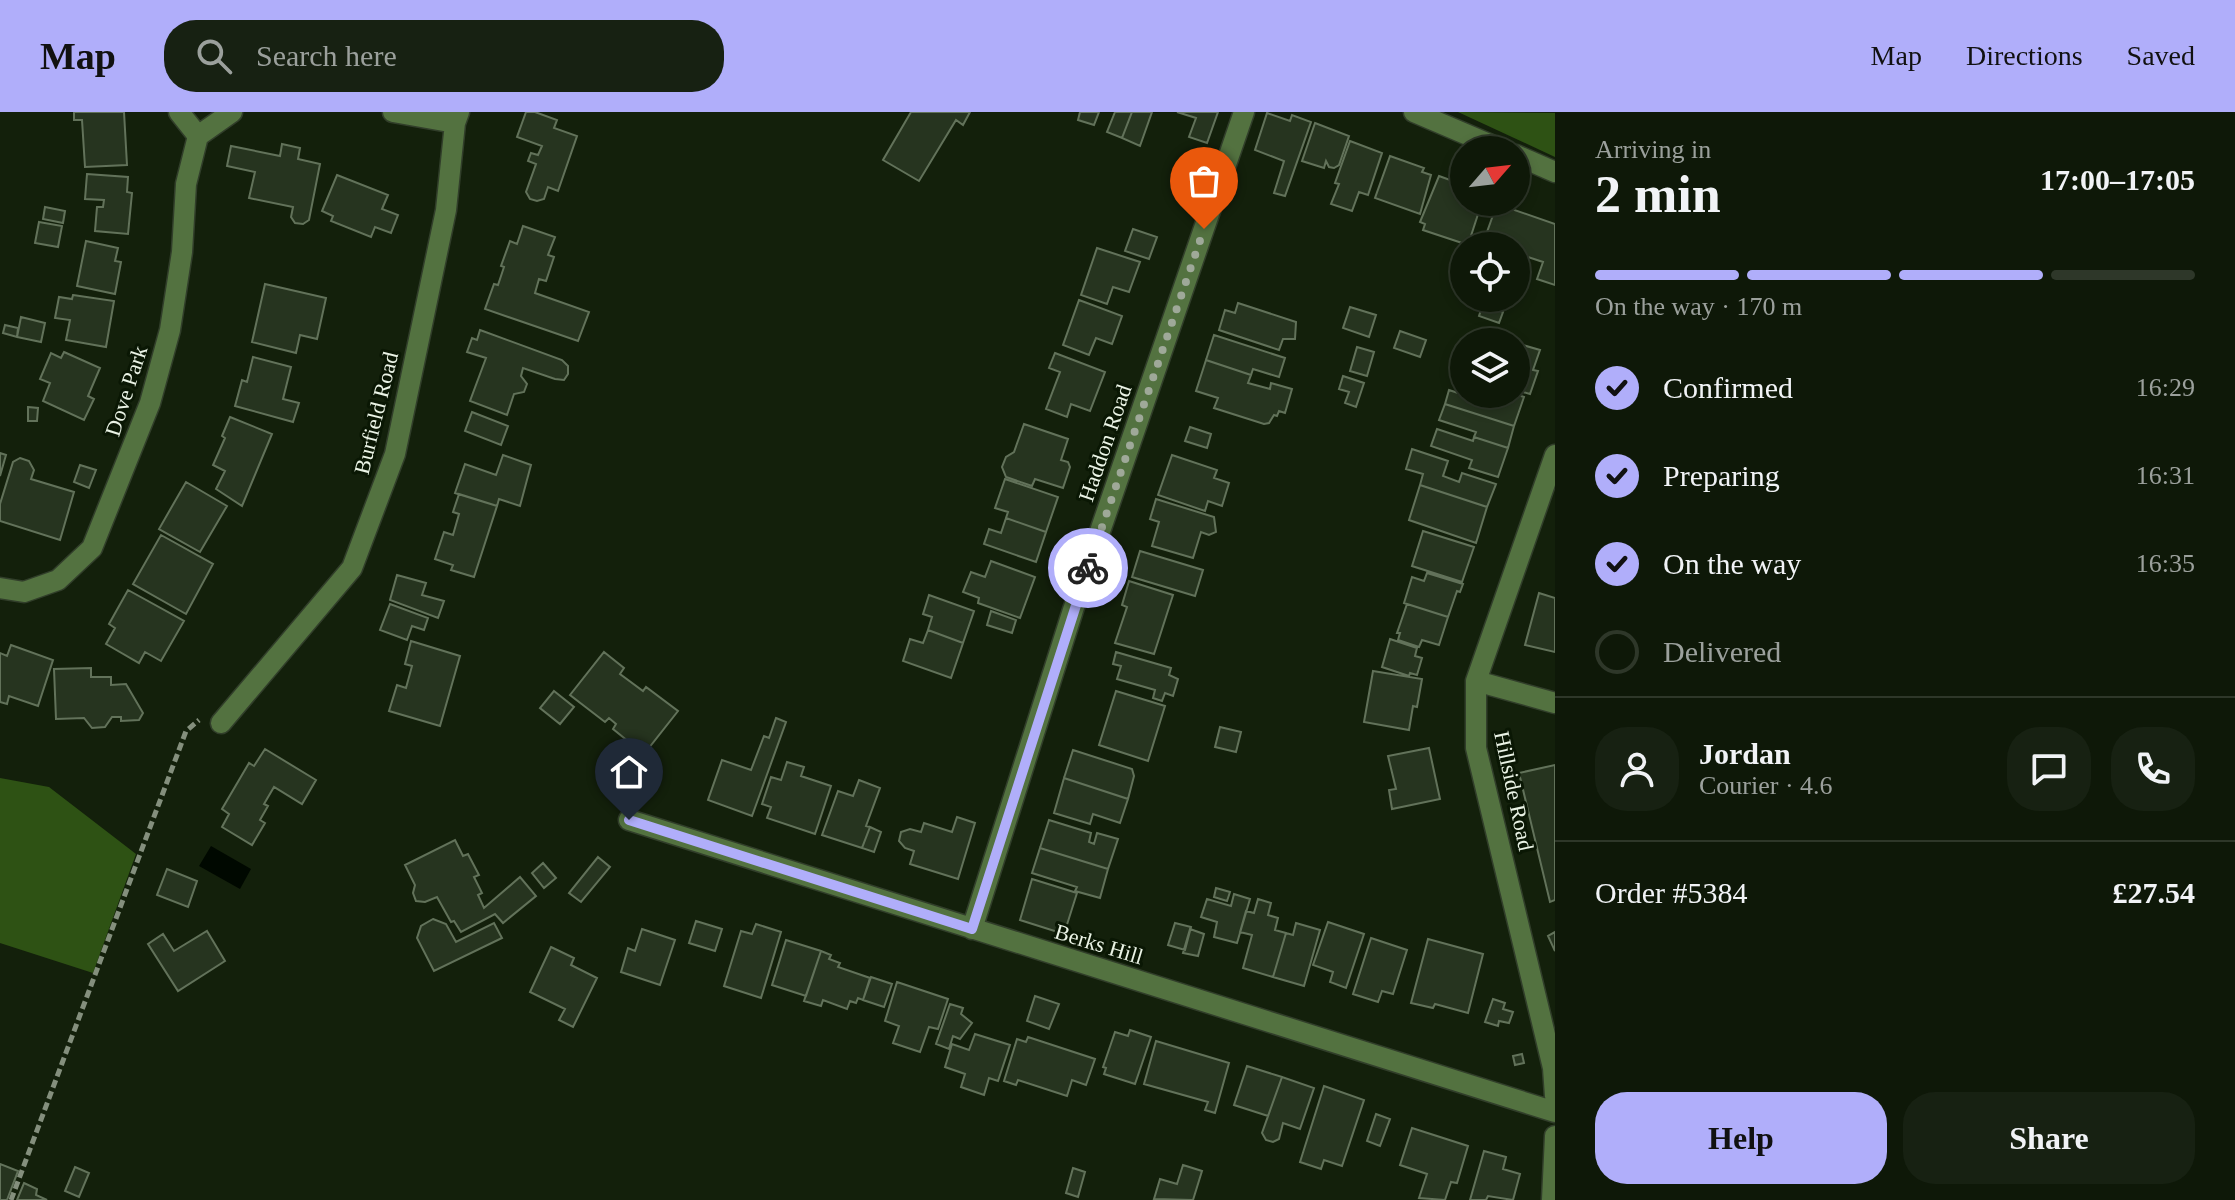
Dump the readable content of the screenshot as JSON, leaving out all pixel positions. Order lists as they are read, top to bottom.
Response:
{
  "streets": {
    "street": [
      "Dove Park",
      "Burfield Road",
      "Haddon Road",
      "Hillside Road",
      "Berks Hill"
    ]
  },
  "crossings": [
    ["Haddon Road", "Berks Hill"]
  ],
  "north": "top right",
  "page": {
    "header": "Map",
    "search": "Search here",
    "nav": ["Map", "Directions", "Saved"],
    "heading": ["2 min", "Arriving in", "17:00–17:05"],
    "panel": [
      "Jordan",
      "Courier · 4.6",
      "Order #5384",
      "£27.54"
    ],
    "bar": "On the way · 170 m",
    "list": [
      ["Confirmed", "16:29"],
      ["Preparing", "16:31"],
      ["On the way", "16:35"],
      "Delivered"
    ],
    "buttons": ["Help", "Share"]
  }
}
